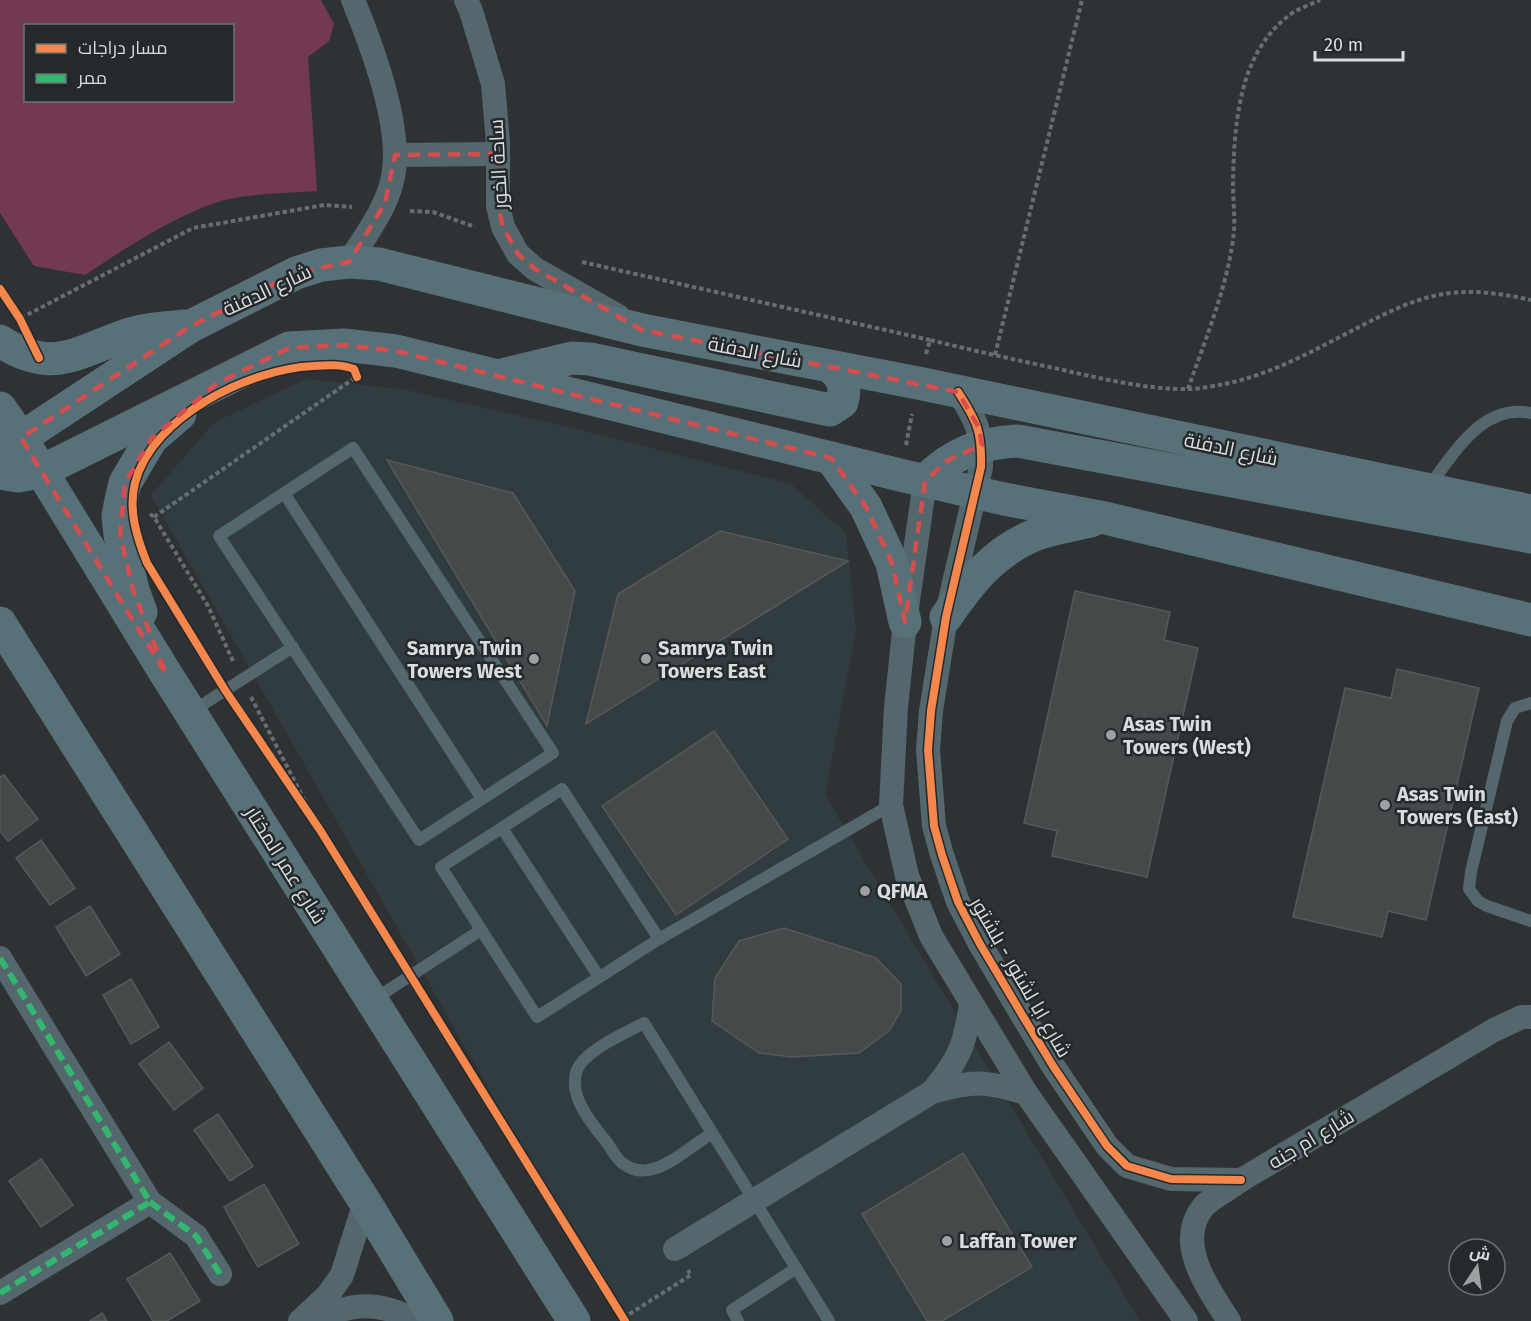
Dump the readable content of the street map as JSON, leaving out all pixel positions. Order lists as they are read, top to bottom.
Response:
{
  "streets": {
    "main road": ["شارع الدفنة", "شارع عمر المختار"],
    "street": ["ساحة الخور", "شارع ابا لشتور - بلشتور", "شارع ام جنه"]
  },
  "crossings": [
    ["ساحة الخور", "شارع الدفنة"],
    ["شارع الدفنة", "شارع عمر المختار"],
    ["شارع الدفنة", "شارع ابا لشتور - بلشتور"],
    ["شارع ابا لشتور - بلشتور", "شارع ام جنه"]
  ],
  "places": [
    "Samrya Twin Towers West",
    "Samrya Twin Towers East",
    "Asas Twin Towers (West)",
    "Asas Twin Towers (East)",
    "QFMA",
    "Laffan Tower"
  ],
  "legend": ["مسار دراجات", "ممر"],
  "scale_bar": "20 m",
  "north": "top"
}
